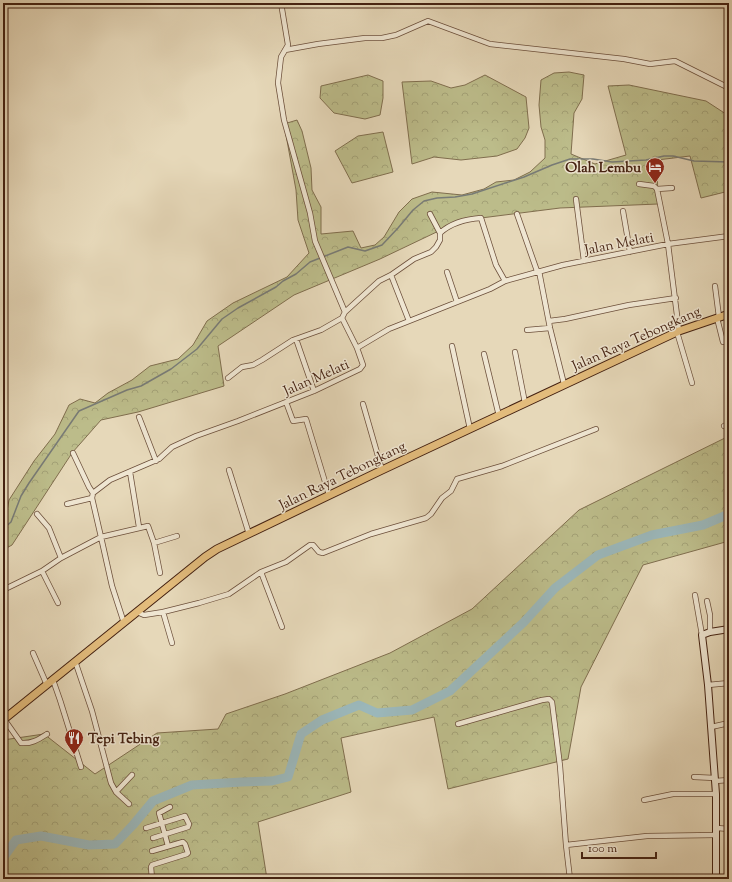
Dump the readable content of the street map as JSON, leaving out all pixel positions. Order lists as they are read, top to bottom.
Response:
{
  "streets": {
    "main road": ["Jalan Raya Tebongkang"],
    "street": ["Jalan Melati"]
  },
  "places": {
    "hotel": ["Olah Lembu"],
    "restaurant": ["Tepi Tebing"]
  },
  "scale_bar": "100 m"
}
